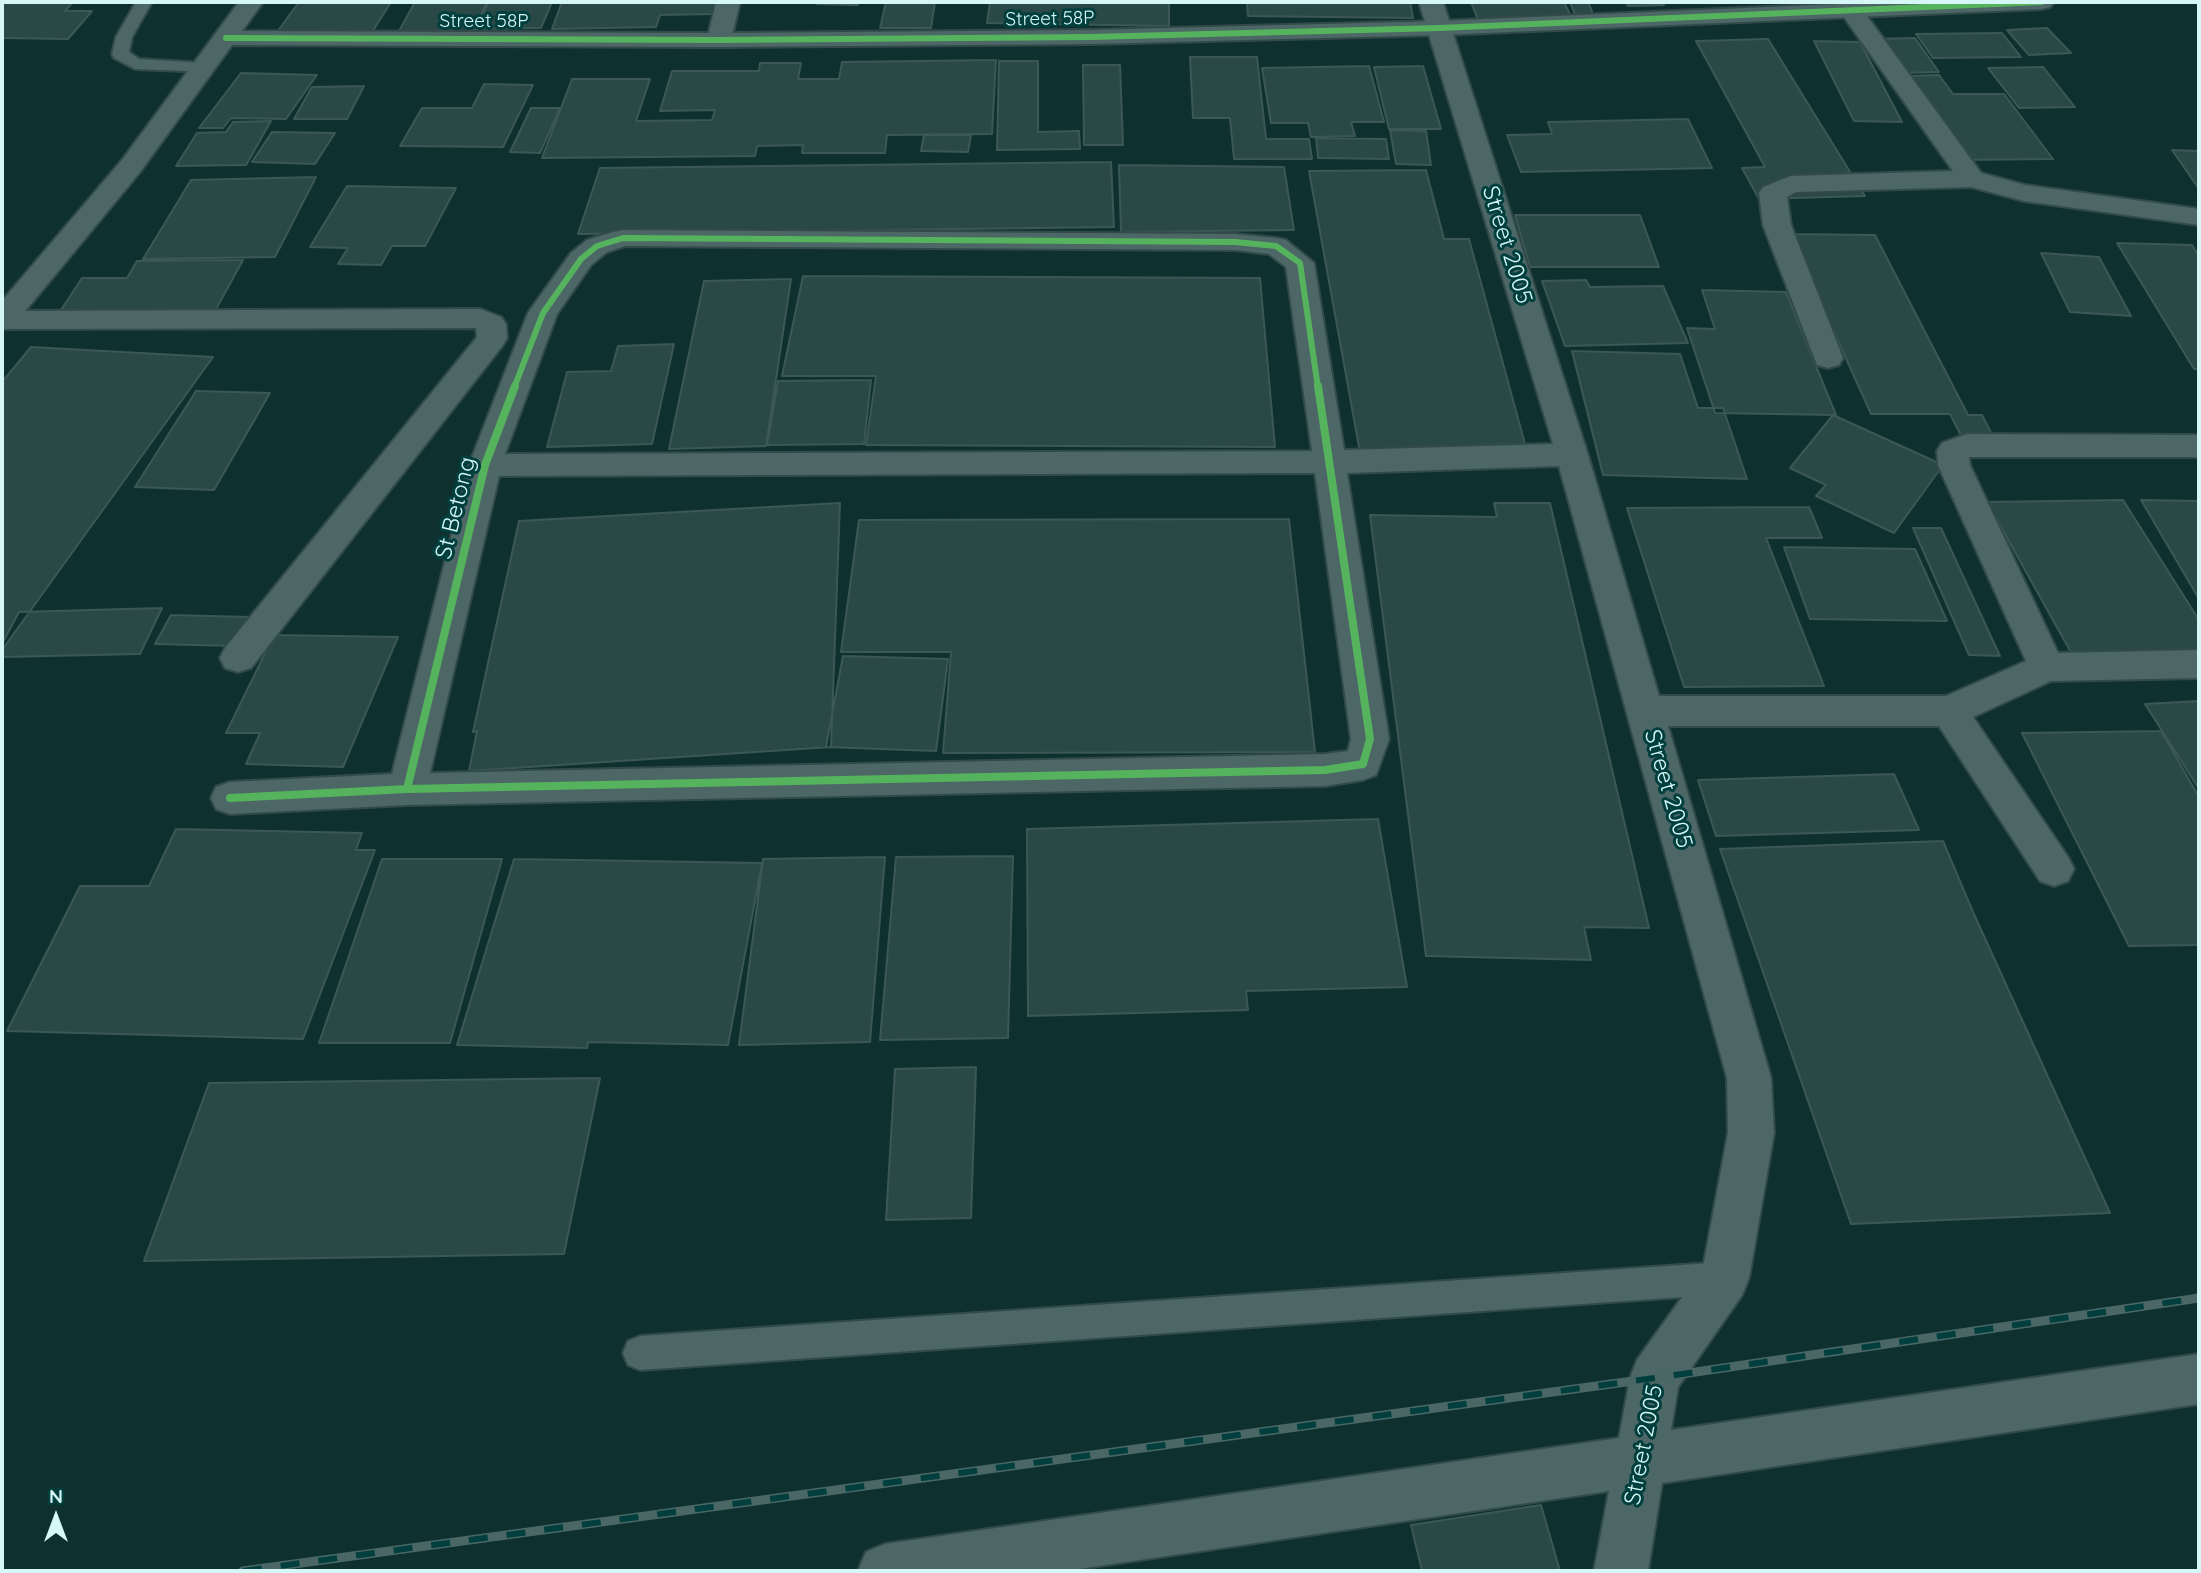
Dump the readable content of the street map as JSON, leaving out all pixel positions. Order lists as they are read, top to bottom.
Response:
{
  "streets": {
    "street": ["Street 58P", "Street 2005", "St Betong"]
  },
  "crossings": [
    ["Street 58P", "Street 2005"]
  ],
  "north": "top"
}
